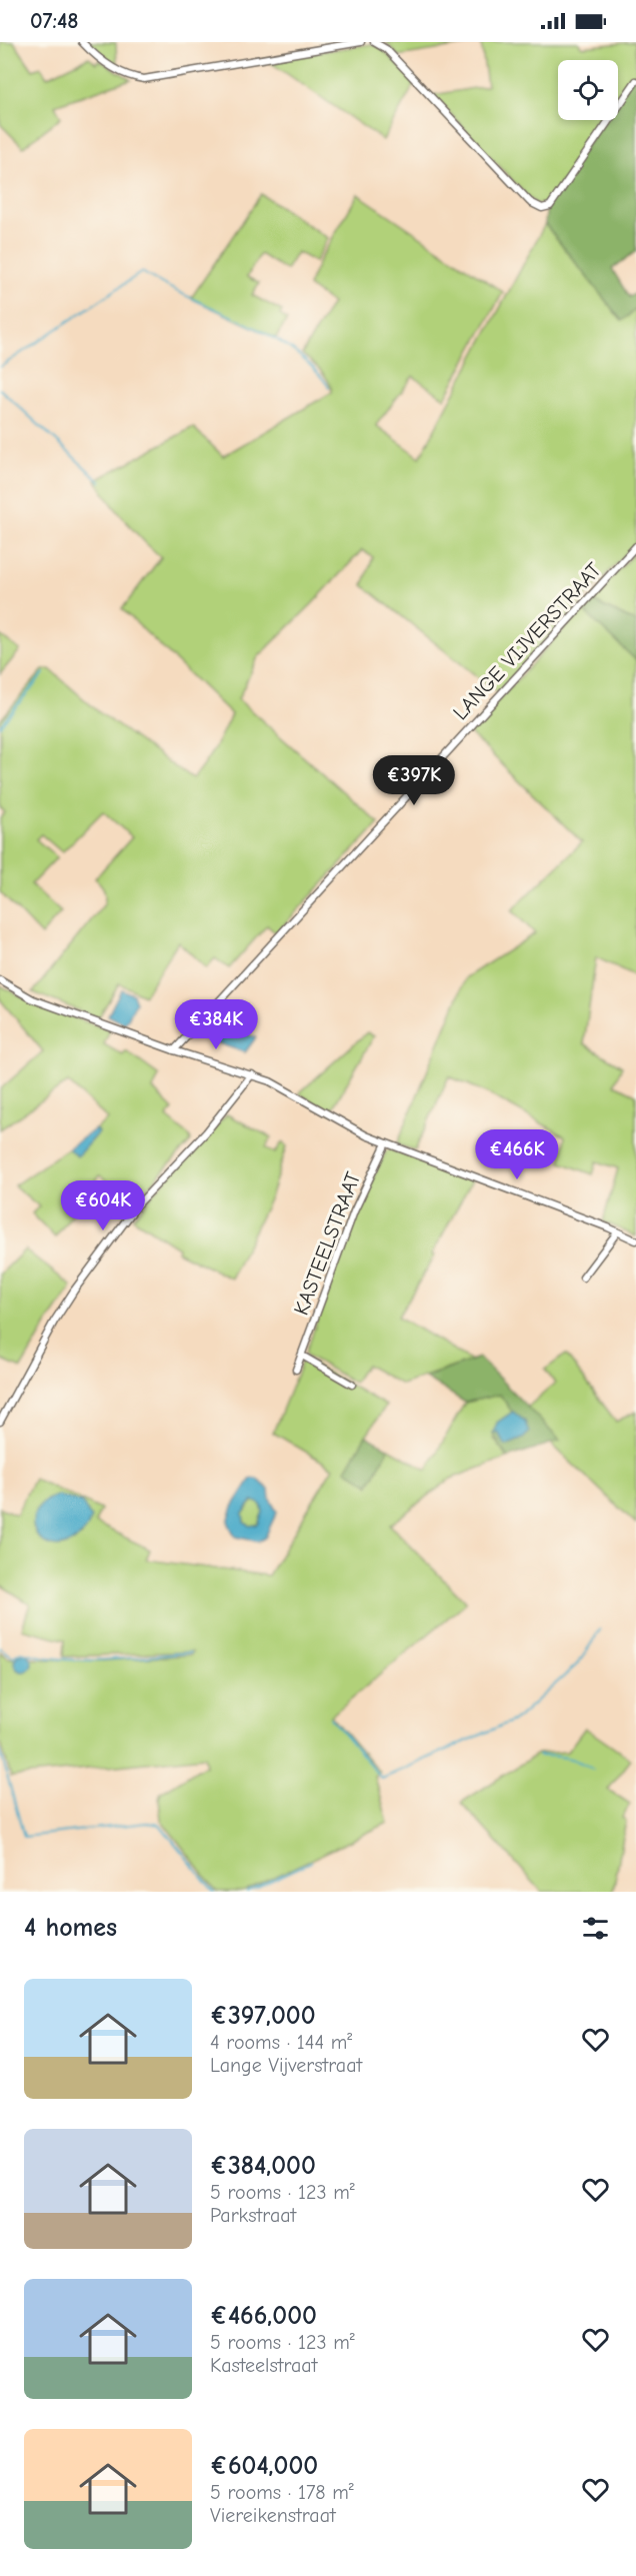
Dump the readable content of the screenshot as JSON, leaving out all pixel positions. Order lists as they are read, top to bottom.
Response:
{
  "streets": {
    "street": ["LANGE VIJVERSTRAAT", "KASTEELSTRAAT"]
  },
  "page": {
    "status": "07:48",
    "price": [
      "€397K",
      "€384K",
      "€466K",
      "€604K"
    ],
    "heading": "4 homes",
    "list": [
      {
        "name": "€397,000",
        "note": "4 rooms · 144 m² · Lange Vijverstraat"
      },
      {
        "name": "€384,000",
        "note": "5 rooms · 123 m² · Parkstraat"
      },
      {
        "name": "€466,000",
        "note": "5 rooms · 123 m² · Kasteelstraat"
      },
      {
        "name": "€604,000",
        "note": "5 rooms · 178 m² · Viereikenstraat"
      }
    ]
  }
}
